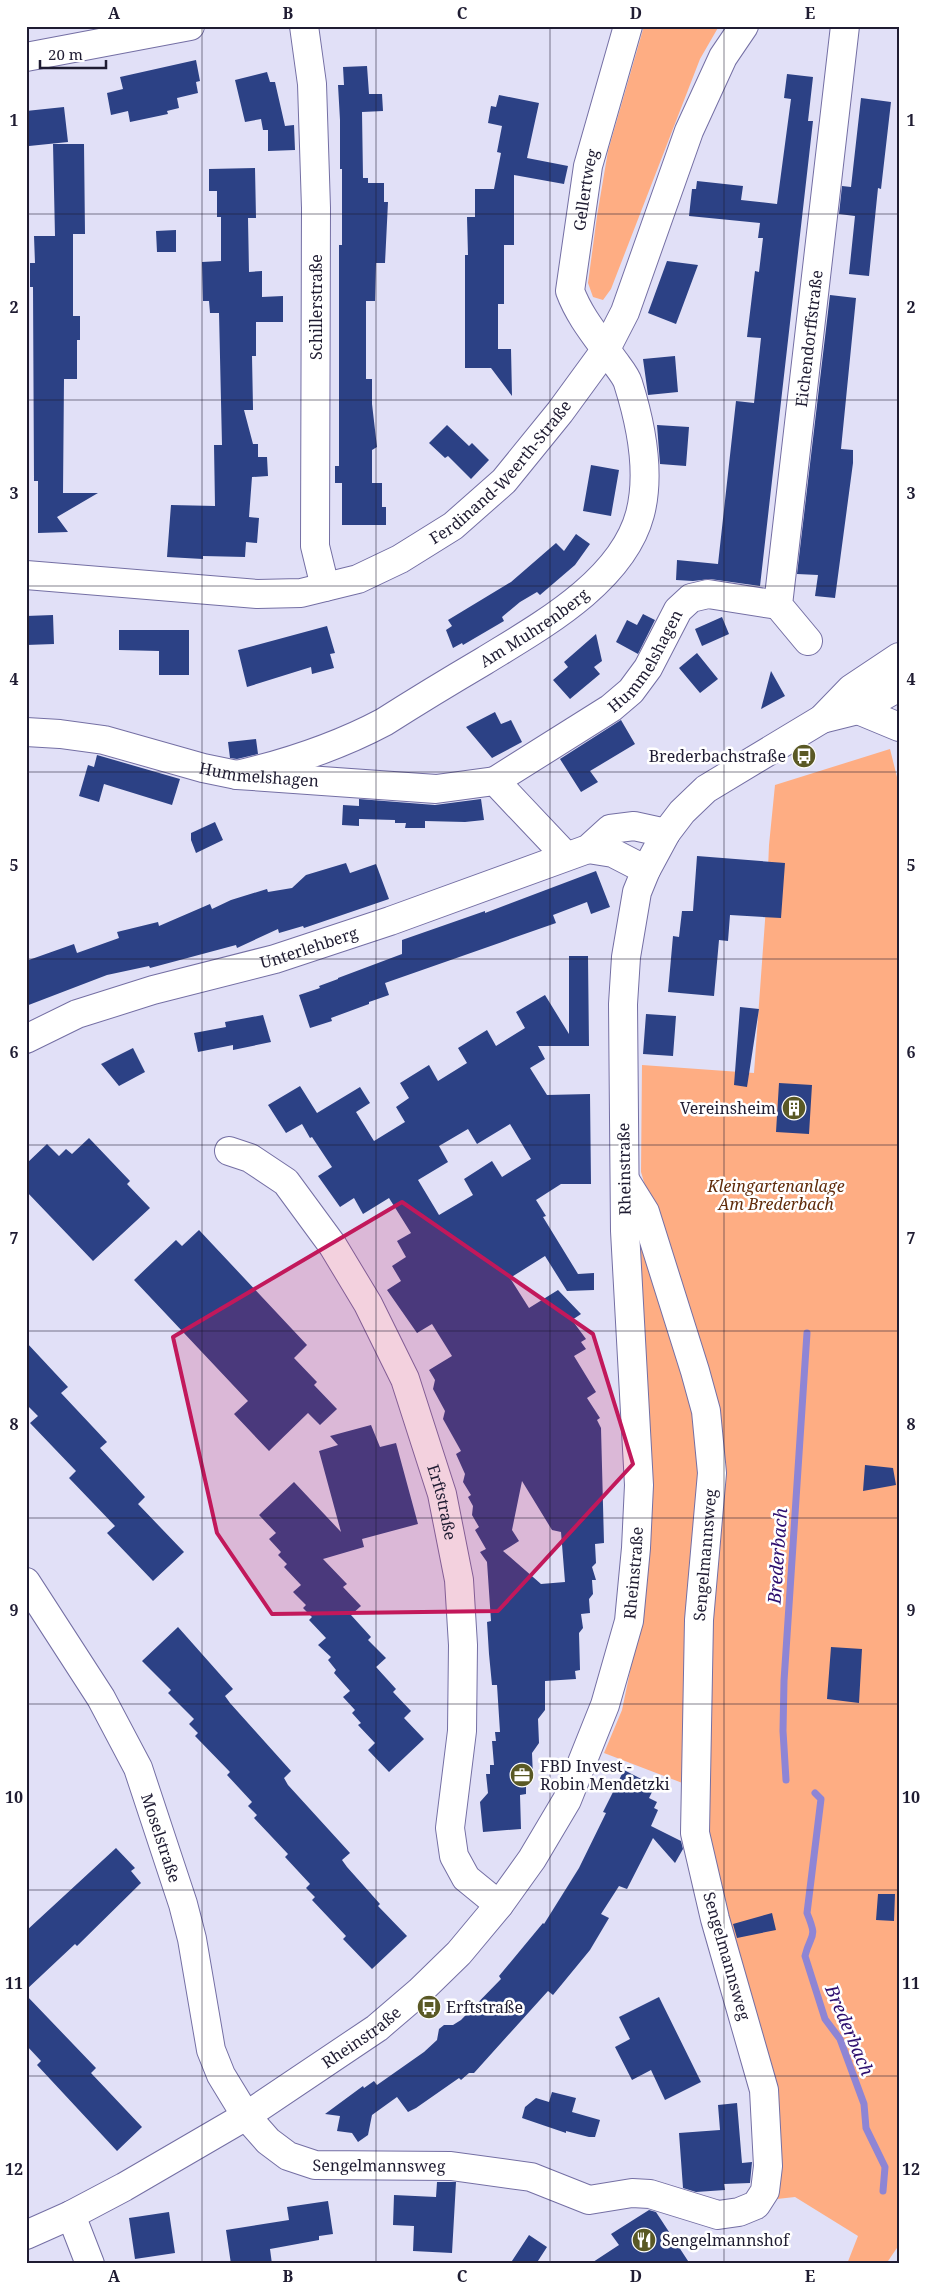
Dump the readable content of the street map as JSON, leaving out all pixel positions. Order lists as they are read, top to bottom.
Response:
{
  "streets": {
    "street": [
      "Gellertweg",
      "Schillerstraße",
      "Eichendorffstraße",
      "Ferdinand-Weerth-Straße",
      "Am Muhrenberg",
      "Hummelshagen",
      "Unterlehberg",
      "Rheinstraße",
      "Erftstraße",
      "Sengelmannsweg",
      "Moselstraße"
    ]
  },
  "crossings": [
    ["Gellertweg", "Ferdinand-Weerth-Straße"],
    ["Gellertweg", "Am Muhrenberg"],
    ["Schillerstraße", "Ferdinand-Weerth-Straße"],
    ["Eichendorffstraße", "Hummelshagen"],
    ["Ferdinand-Weerth-Straße", "Am Muhrenberg"],
    ["Am Muhrenberg", "Hummelshagen"],
    ["Unterlehberg", "Rheinstraße"],
    ["Rheinstraße", "Erftstraße"],
    ["Rheinstraße", "Sengelmannsweg"],
    ["Rheinstraße", "Moselstraße"],
    ["Sengelmannsweg", "Moselstraße"]
  ],
  "water": ["Brederbach"],
  "parks": ["Kleingartenanlage Am Brederbach"],
  "places": {
    "bus stop": ["Brederbachstraße", "Erftstraße"],
    "building": ["Vereinsheim"],
    "office": ["FBD Invest - Robin Mendetzki"],
    "restaurant": ["Sengelmannshof"]
  },
  "scale_bar": "20 m",
  "grid": {
    "columns": [
      "A",
      "B",
      "C",
      "D",
      "E"
    ],
    "rows": [
      "1",
      "2",
      "3",
      "4",
      "5",
      "6",
      "7",
      "8",
      "9",
      "10",
      "11",
      "12"
    ]
  }
}
